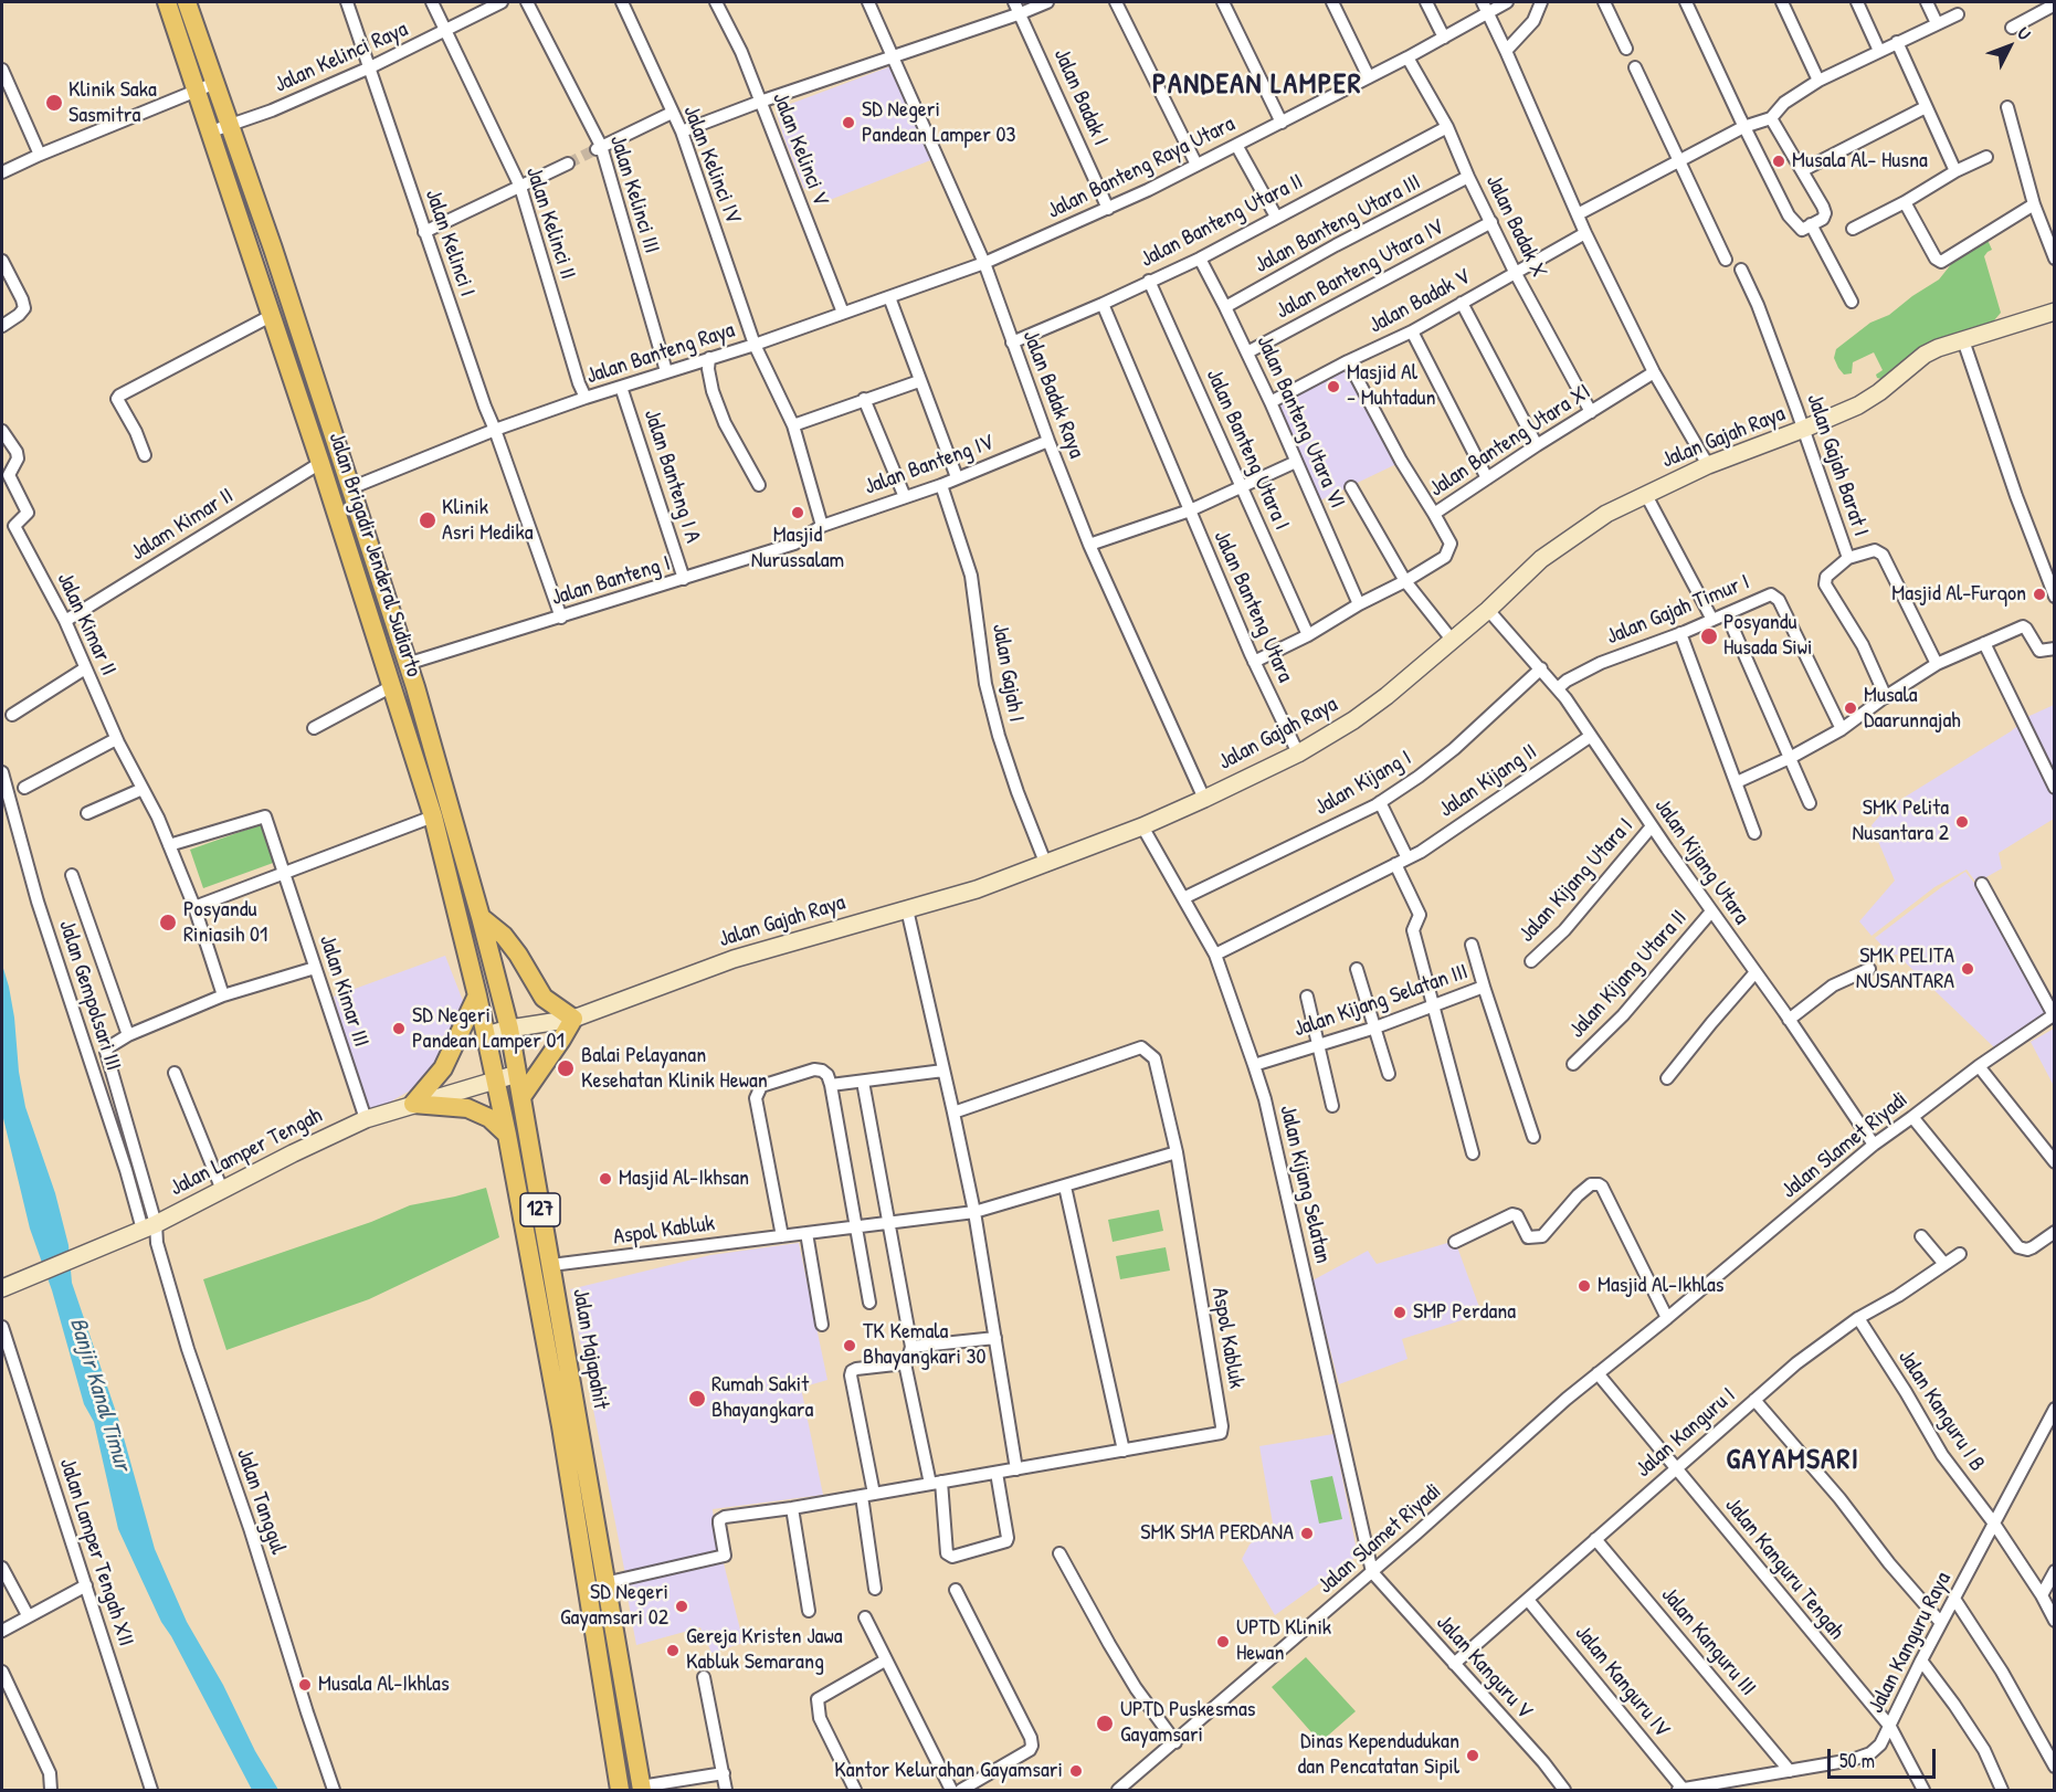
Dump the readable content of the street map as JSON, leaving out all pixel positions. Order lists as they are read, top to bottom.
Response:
{
  "streets": {
    "main road": [
      "Jalan Gajah Raya",
      "Jalan Brigadir Jenderal Sudiarto",
      "Jalan Lamper Tengah",
      "127",
      "Jalan Majapahit"
    ],
    "street": [
      "Jalan Kelinci Raya",
      "Jalan Badak I",
      "Jalan Kelinci V",
      "Jalan Kelinci IV",
      "Jalan Banteng Raya Utara",
      "Jalan Kelinci III",
      "Jalan Banteng Utara II",
      "Jalan Kelinci II",
      "Jalan Banteng Utara III",
      "Jalan Badak X",
      "Jalan Kelinci I",
      "Jalan Banteng Utara IV",
      "Jalan Badak V",
      "Jalan Banteng Raya",
      "Jalan Badak Raya",
      "Jalan Banteng Utara VI",
      "Jalan Banteng Utara XI",
      "Jalan Banteng Utara I",
      "Jalan Banteng IV",
      "Jalan Gajah Barat I",
      "Jalan Banteng I A",
      "Jalam Kimar II",
      "Jalan Banteng I",
      "Jalan Banteng Utara",
      "Jalan Gajah Timur I",
      "Jalan Kimar II",
      "Jalan Gajah I",
      "Jalan Kijang II",
      "Jalan Kijang I",
      "Jalan Kijang Utara",
      "Jalan Kijang Utara I",
      "Jalan Kijang Utara II",
      "Jalan Kimar III",
      "Jalan Gempolsari III",
      "Jalan Kijang Selatan III",
      "Jalan Slamet Riyadi",
      "Jalan Kijang Selatan",
      "Aspol Kabluk",
      "Jalan Kanguru I B",
      "Jalan Kanguru I",
      "Jalan Tanggul",
      "Jalan Lamper Tengah XII",
      "Jalan Kanguru Tengah",
      "Jalan Kanguru III",
      "Jalan Kanguru Raya",
      "Jalan Kanguru V",
      "Jalan Kanguru IV"
    ]
  },
  "crossings": [
    ["Jalan Kelinci Raya", "Jalan Kelinci II"],
    ["Jalan Kelinci Raya", "Jalan Kelinci I"],
    ["Jalan Kelinci Raya", "Jalan Brigadir Jenderal Sudiarto"],
    ["Jalan Badak I", "Jalan Banteng Raya Utara"],
    ["Jalan Kelinci V", "Jalan Banteng Raya"],
    ["Jalan Kelinci IV", "Jalan Banteng Raya"],
    ["Jalan Kelinci IV", "Jalan Banteng IV"],
    ["Jalan Kelinci IV", "Jalan Banteng I"],
    ["Jalan Banteng Raya Utara", "Jalan Badak X"],
    ["Jalan Banteng Raya Utara", "Jalan Banteng Raya"],
    ["Jalan Banteng Raya Utara", "Jalan Badak Raya"],
    ["Jalan Kelinci III", "Jalan Banteng Raya"],
    ["Jalan Banteng Utara II", "Jalan Badak X"],
    ["Jalan Banteng Utara II", "Jalan Badak Raya"],
    ["Jalan Banteng Utara II", "Jalan Banteng Utara VI"],
    ["Jalan Banteng Utara II", "Jalan Banteng Utara I"],
    ["Jalan Banteng Utara II", "Jalan Banteng Utara"],
    ["Jalan Kelinci II", "Jalan Banteng Raya"],
    ["Jalan Banteng Utara III", "Jalan Badak X"],
    ["Jalan Banteng Utara III", "Jalan Banteng Utara VI"],
    ["Jalan Badak X", "Jalan Banteng Utara IV"],
    ["Jalan Badak X", "Jalan Badak V"],
    ["Jalan Badak X", "Jalan Banteng Utara XI"],
    ["Jalan Kelinci I", "Jalan Banteng Raya"],
    ["Jalan Kelinci I", "Jalan Banteng I"],
    ["Jalan Banteng Utara IV", "Jalan Banteng Utara VI"],
    ["Jalan Badak V", "Jalan Banteng Utara VI"],
    ["Jalan Banteng Raya", "Jalan Badak Raya"],
    ["Jalan Banteng Raya", "Jalan Banteng I A"],
    ["Jalan Banteng Raya", "Jalan Brigadir Jenderal Sudiarto"],
    ["Jalan Badak Raya", "Jalan Gajah Raya"],
    ["Jalan Badak Raya", "Jalan Banteng IV"],
    ["Jalan Badak Raya", "Jalan Banteng Utara"],
    ["Jalan Banteng Utara VI", "Jalan Banteng Utara XI"],
    ["Jalan Banteng Utara VI", "Jalan Banteng Utara"],
    ["Jalan Gajah Raya", "Jalan Gajah Barat I"],
    ["Jalan Gajah Raya", "Jalan Banteng Utara"],
    ["Jalan Gajah Raya", "Jalan Gajah I"],
    ["Jalan Gajah Raya", "Jalan Kijang Utara"],
    ["Jalan Gajah Raya", "Jalan Kijang Selatan"],
    ["Jalan Gajah Raya", "Jalan Majapahit"],
    ["Jalan Banteng Utara XI", "Jalan Banteng Utara I"],
    ["Jalan Banteng Utara XI", "Jalan Banteng Utara"],
    ["Jalan Banteng Utara I", "Jalan Banteng Utara"],
    ["Jalan Banteng IV", "Jalan Banteng I"],
    ["Jalan Banteng IV", "Jalan Gajah I"],
    ["Jalan Banteng I A", "Jalan Banteng I"],
    ["Jalam Kimar II", "Jalan Brigadir Jenderal Sudiarto"],
    ["Jalam Kimar II", "Jalan Kimar II"],
    ["Jalan Brigadir Jenderal Sudiarto", "Jalan Banteng I"],
    ["Jalan Brigadir Jenderal Sudiarto", "Jalan Majapahit"],
    ["Jalan Gajah Timur I", "Jalan Kijang Utara"],
    ["Jalan Kimar II", "Jalan Kimar III"],
    ["Jalan Kijang II", "Jalan Kijang Utara"],
    ["Jalan Kijang II", "Jalan Kijang Selatan"],
    ["Jalan Kijang I", "Jalan Kijang Utara"],
    ["Jalan Kijang I", "Jalan Kijang Selatan"],
    ["Jalan Kijang Utara", "Jalan Kijang Utara I"],
    ["Jalan Kijang Utara", "Jalan Kijang Utara II"],
    ["Jalan Kijang Utara", "Jalan Slamet Riyadi"],
    ["Jalan Kimar III", "Jalan Lamper Tengah"],
    ["Jalan Gempolsari III", "Jalan Lamper Tengah"],
    ["Jalan Gempolsari III", "Jalan Tanggul"],
    ["Jalan Kijang Selatan III", "Jalan Kijang Selatan"],
    ["Jalan Slamet Riyadi", "Jalan Kijang Selatan"],
    ["Jalan Slamet Riyadi", "Jalan Kanguru Tengah"],
    ["Jalan Slamet Riyadi", "Jalan Kanguru V"],
    ["Jalan Lamper Tengah", "Jalan Majapahit"],
    ["Jalan Lamper Tengah", "Jalan Tanggul"],
    ["Jalan Kijang Selatan", "Jalan Kanguru V"],
    ["Aspol Kabluk", "Jalan Majapahit"],
    ["Jalan Kanguru I B", "Jalan Kanguru I"],
    ["Jalan Kanguru I B", "Jalan Kanguru Raya"],
    ["Jalan Kanguru I", "Jalan Kanguru Tengah"],
    ["Jalan Kanguru I", "Jalan Kanguru III"],
    ["Jalan Kanguru I", "Jalan Kanguru V"],
    ["Jalan Kanguru I", "Jalan Kanguru IV"],
    ["Jalan Kanguru Tengah", "Jalan Kanguru Raya"],
    ["Jalan Kanguru III", "Jalan Kanguru Raya"],
    ["Jalan Kanguru Raya", "Jalan Kanguru IV"]
  ],
  "districts": ["PANDEAN LAMPER", "GAYAMSARI"],
  "water": ["Banjir Kanal Timur"],
  "places": [
    "Klinik Saka Sasmitra",
    "SD Negeri Pandean Lamper 03",
    "Musala Al- Husna",
    "Masjid Al - Muhtadun",
    "Masjid Nurussalam",
    "Klinik Asri Medika",
    "Masjid Al-Furqon",
    "Posyandu Husada Siwi",
    "Musala Daarunnajah",
    "SMK Pelita Nusantara 2",
    "Posyandu Riniasih 01",
    "SMK PELITA NUSANTARA",
    "SD Negeri Pandean Lamper 01",
    "Balai Pelayanan Kesehatan Klinik Hewan",
    "Masjid Al-Ikhsan",
    "Masjid Al-Ikhlas",
    "SMP Perdana",
    "TK Kemala Bhayangkari 30",
    "Rumah Sakit Bhayangkara",
    "SMK SMA PERDANA",
    "SD Negeri Gayamsari 02",
    "UPTD Klinik Hewan",
    "Gereja Kristen Jawa Kabluk Semarang",
    "Musala Al-Ikhlas",
    "UPTD Puskesmas Gayamsari",
    "Dinas Kependudukan dan Pencatatan Sipil",
    "Kantor Kelurahan Gayamsari"
  ],
  "scale_bar": "50 m",
  "north": "top right"
}
